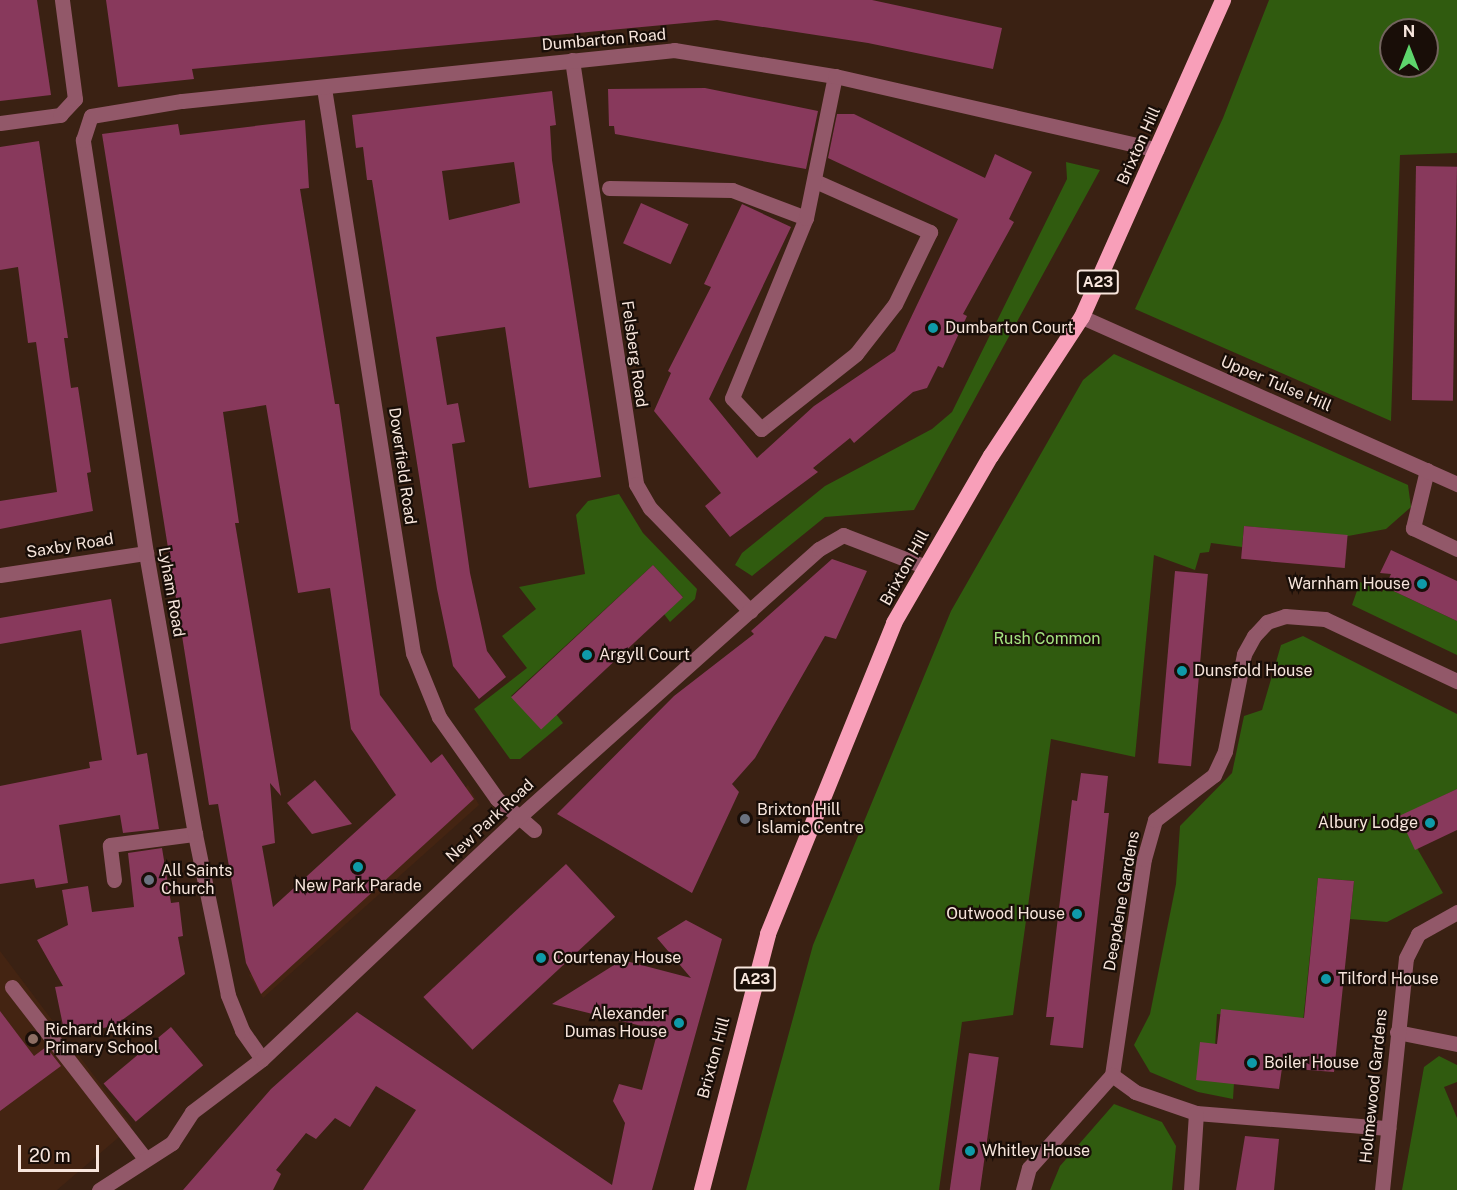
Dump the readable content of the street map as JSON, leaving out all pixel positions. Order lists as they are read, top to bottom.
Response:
{
  "streets": {
    "highway": ["Brixton Hill", "A23"],
    "street": [
      "Dumbarton Road",
      "Felsberg Road",
      "Upper Tulse Hill",
      "Doverfield Road",
      "Saxby Road",
      "Lyham Road",
      "New Park Road",
      "Deepdene Gardens",
      "Holmewood Gardens"
    ]
  },
  "crossings": [
    ["Dumbarton Road", "Brixton Hill"],
    ["Dumbarton Road", "Felsberg Road"],
    ["Dumbarton Road", "Doverfield Road"],
    ["Dumbarton Road", "Lyham Road"],
    ["Brixton Hill", "Upper Tulse Hill"],
    ["Brixton Hill", "New Park Road"],
    ["Felsberg Road", "New Park Road"],
    ["Doverfield Road", "New Park Road"],
    ["Saxby Road", "Lyham Road"],
    ["Lyham Road", "New Park Road"]
  ],
  "parks": ["Rush Common"],
  "places": [
    "Dumbarton Court",
    "Warnham House",
    "Argyll Court",
    "Dunsfold House",
    "Brixton Hill Islamic Centre",
    "Albury Lodge",
    "New Park Parade",
    "All Saints Church",
    "Outwood House",
    "Courtenay House",
    "Tilford House",
    "Alexander Dumas House",
    "Richard Atkins Primary School",
    "Boiler House",
    "Whitley House"
  ],
  "scale_bar": "20 m",
  "north": "top"
}
